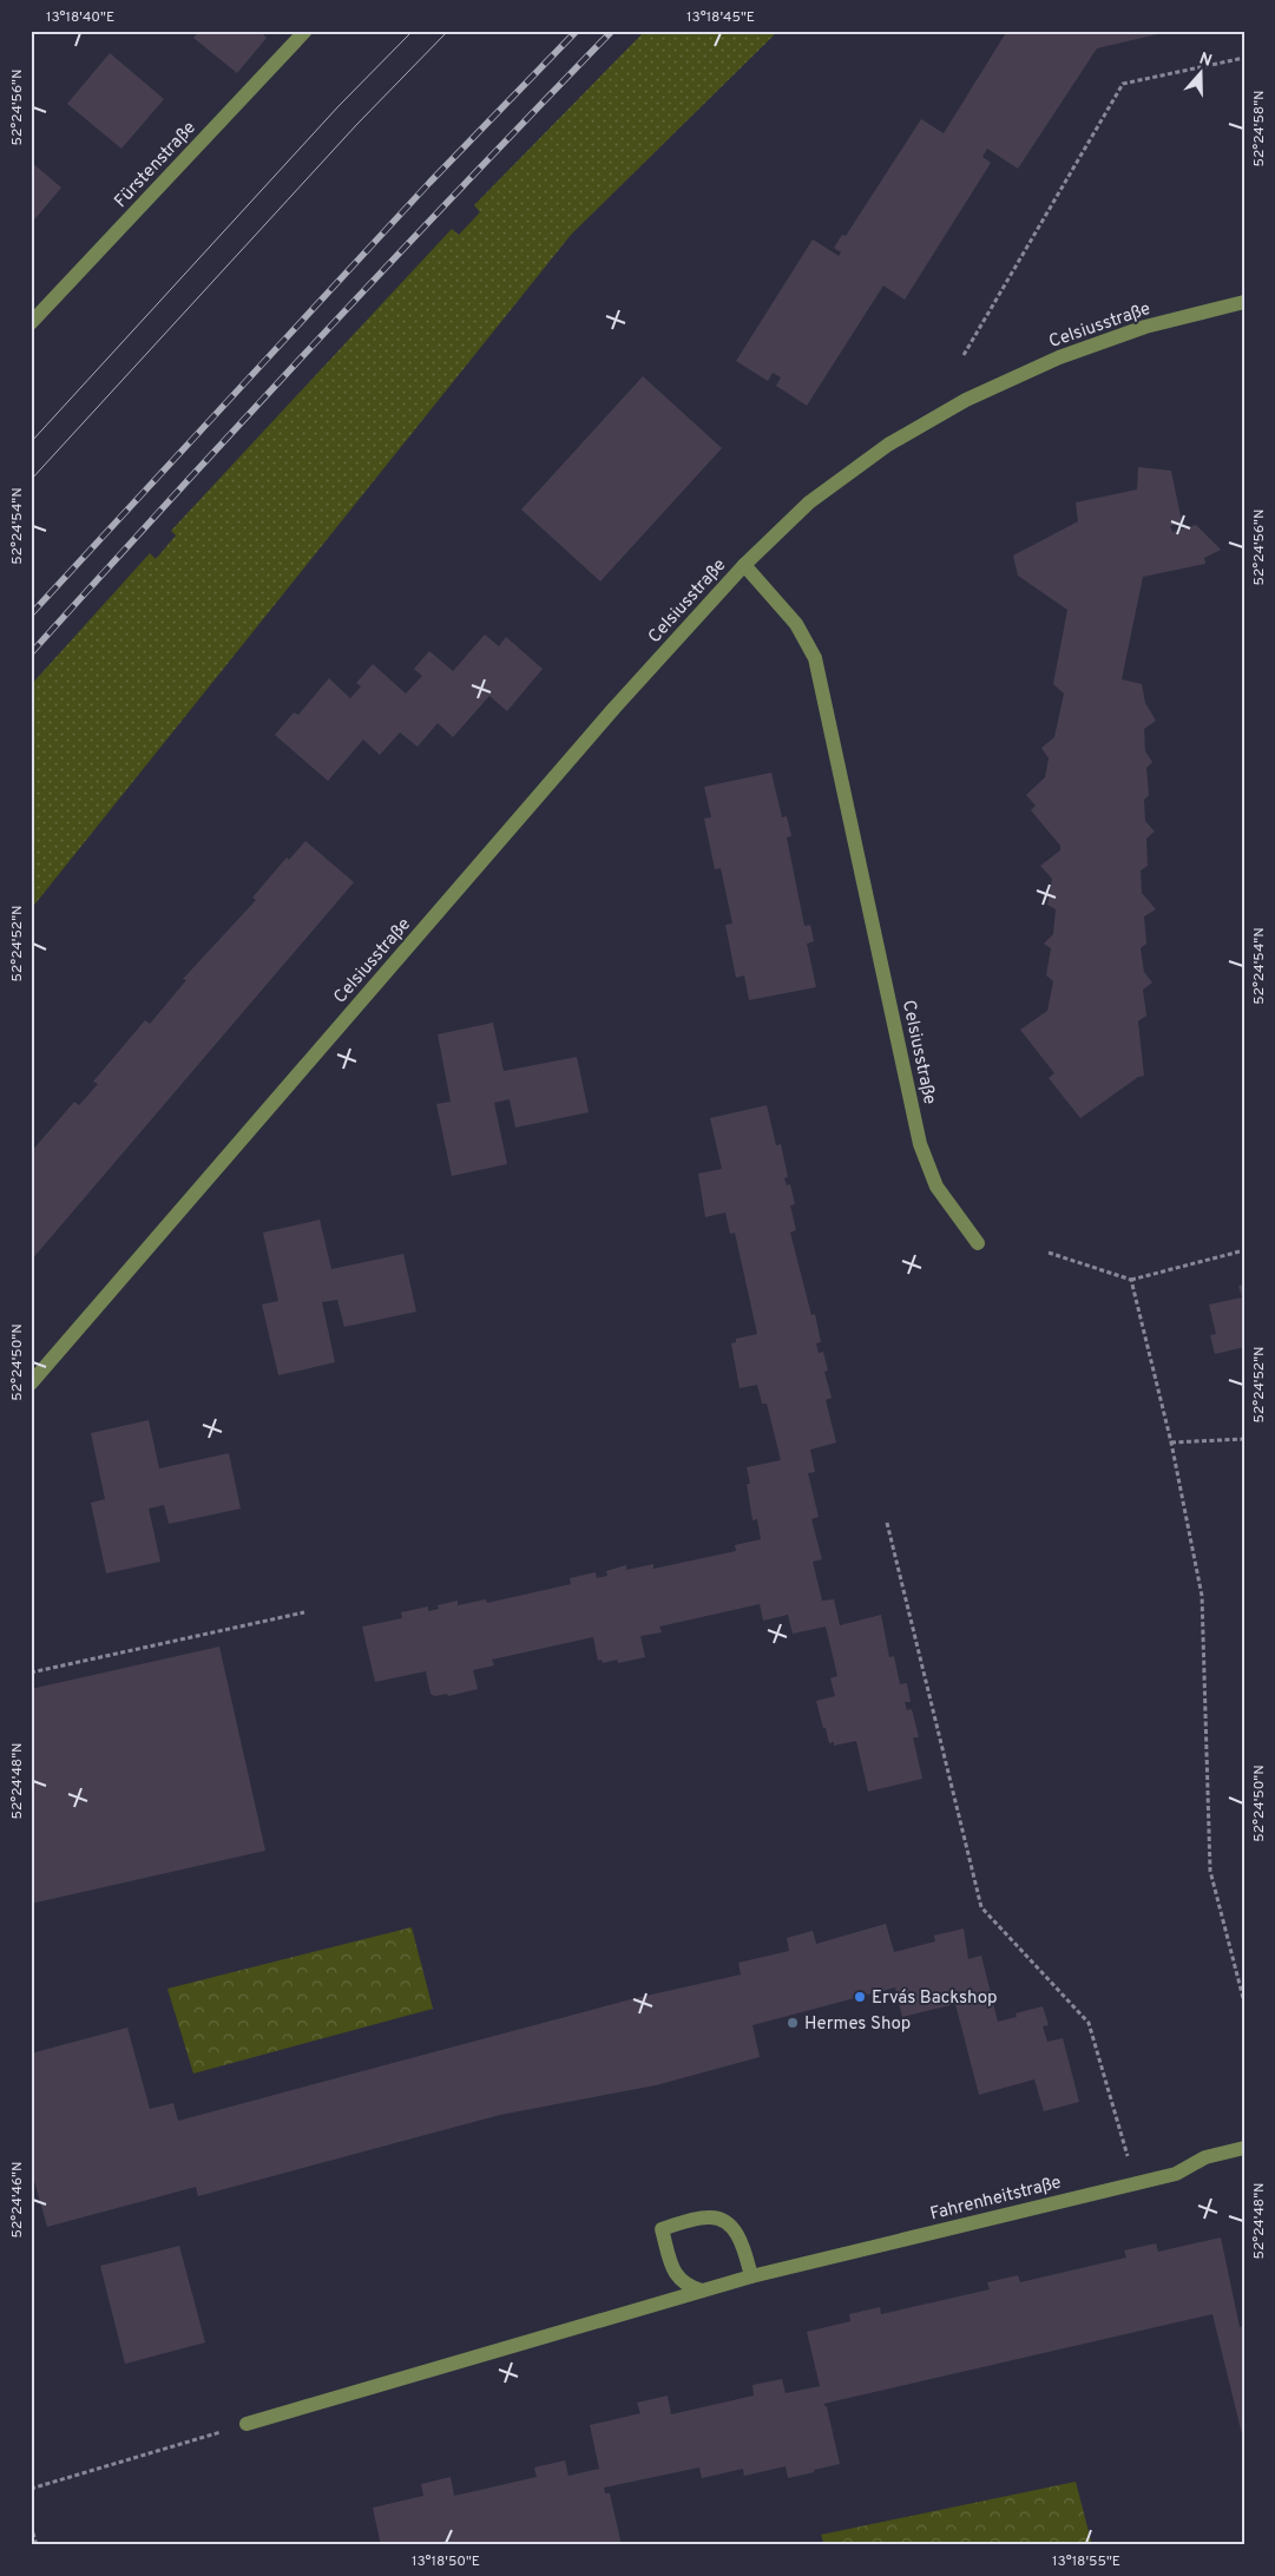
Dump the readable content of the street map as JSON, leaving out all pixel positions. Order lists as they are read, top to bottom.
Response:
{
  "streets": {
    "street": ["Fürstenstraße", "Celsiusstraße", "Fahrenheitstraße"]
  },
  "places": ["Erva´s Backshop", "Hermes Shop"],
  "north": "top",
  "coordinates": [
    "13°18'40\"E",
    "13°18'45\"E",
    "52°24'56\"N",
    "52°24'58\"N",
    "52°24'54\"N",
    "52°24'52\"N",
    "52°24'50\"N",
    "52°24'48\"N",
    "52°24'46\"N",
    "13°18'50\"E",
    "13°18'55\"E"
  ]
}
